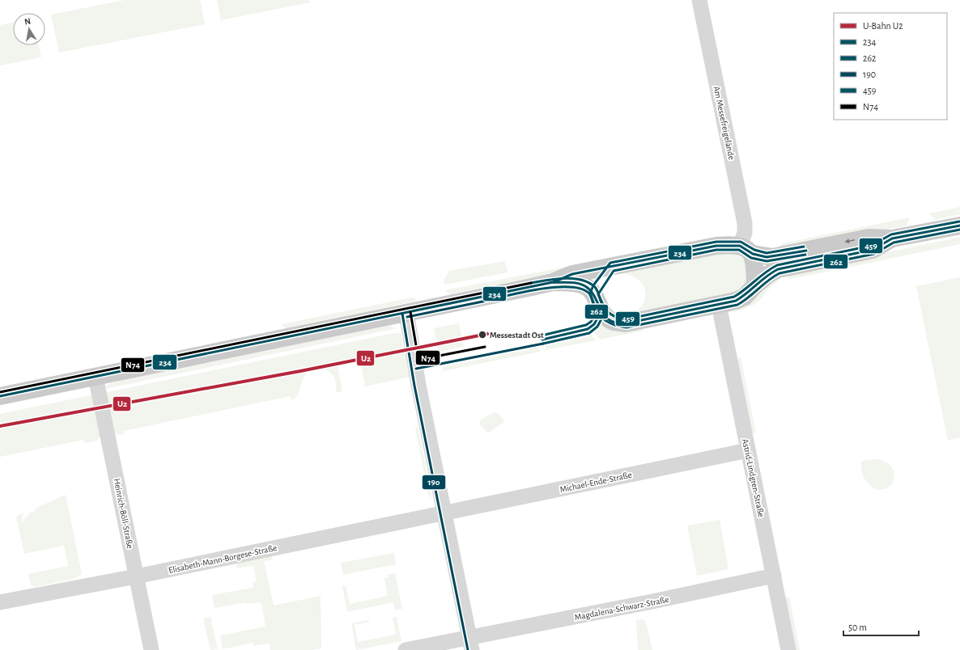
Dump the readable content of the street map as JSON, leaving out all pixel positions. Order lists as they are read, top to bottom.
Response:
{
  "streets": {
    "street": [
      "Am Messefreigelände",
      "Astrid-Lindgren-Straße",
      "Michael-Ende-Straße",
      "Heinrich-Böll-Straße",
      "Elisabeth-Mann-Borgese-Straße",
      "Magdalena-Schwarz-Straße"
    ]
  },
  "crossings": [
    ["Astrid-Lindgren-Straße", "Michael-Ende-Straße"],
    ["Astrid-Lindgren-Straße", "Magdalena-Schwarz-Straße"],
    ["Michael-Ende-Straße", "Elisabeth-Mann-Borgese-Straße"],
    ["Heinrich-Böll-Straße", "Elisabeth-Mann-Borgese-Straße"]
  ],
  "places": ["Messestadt Ost"],
  "lines": [
    "transit line 459",
    "transit line 234",
    "transit line 262",
    "transit line N74",
    "transit line 190",
    "metro line U2"
  ],
  "legend": [
    "U-Bahn U2",
    "234",
    "262",
    "190",
    "459",
    "N74"
  ],
  "scale_bar": "50 m",
  "north": "top"
}
